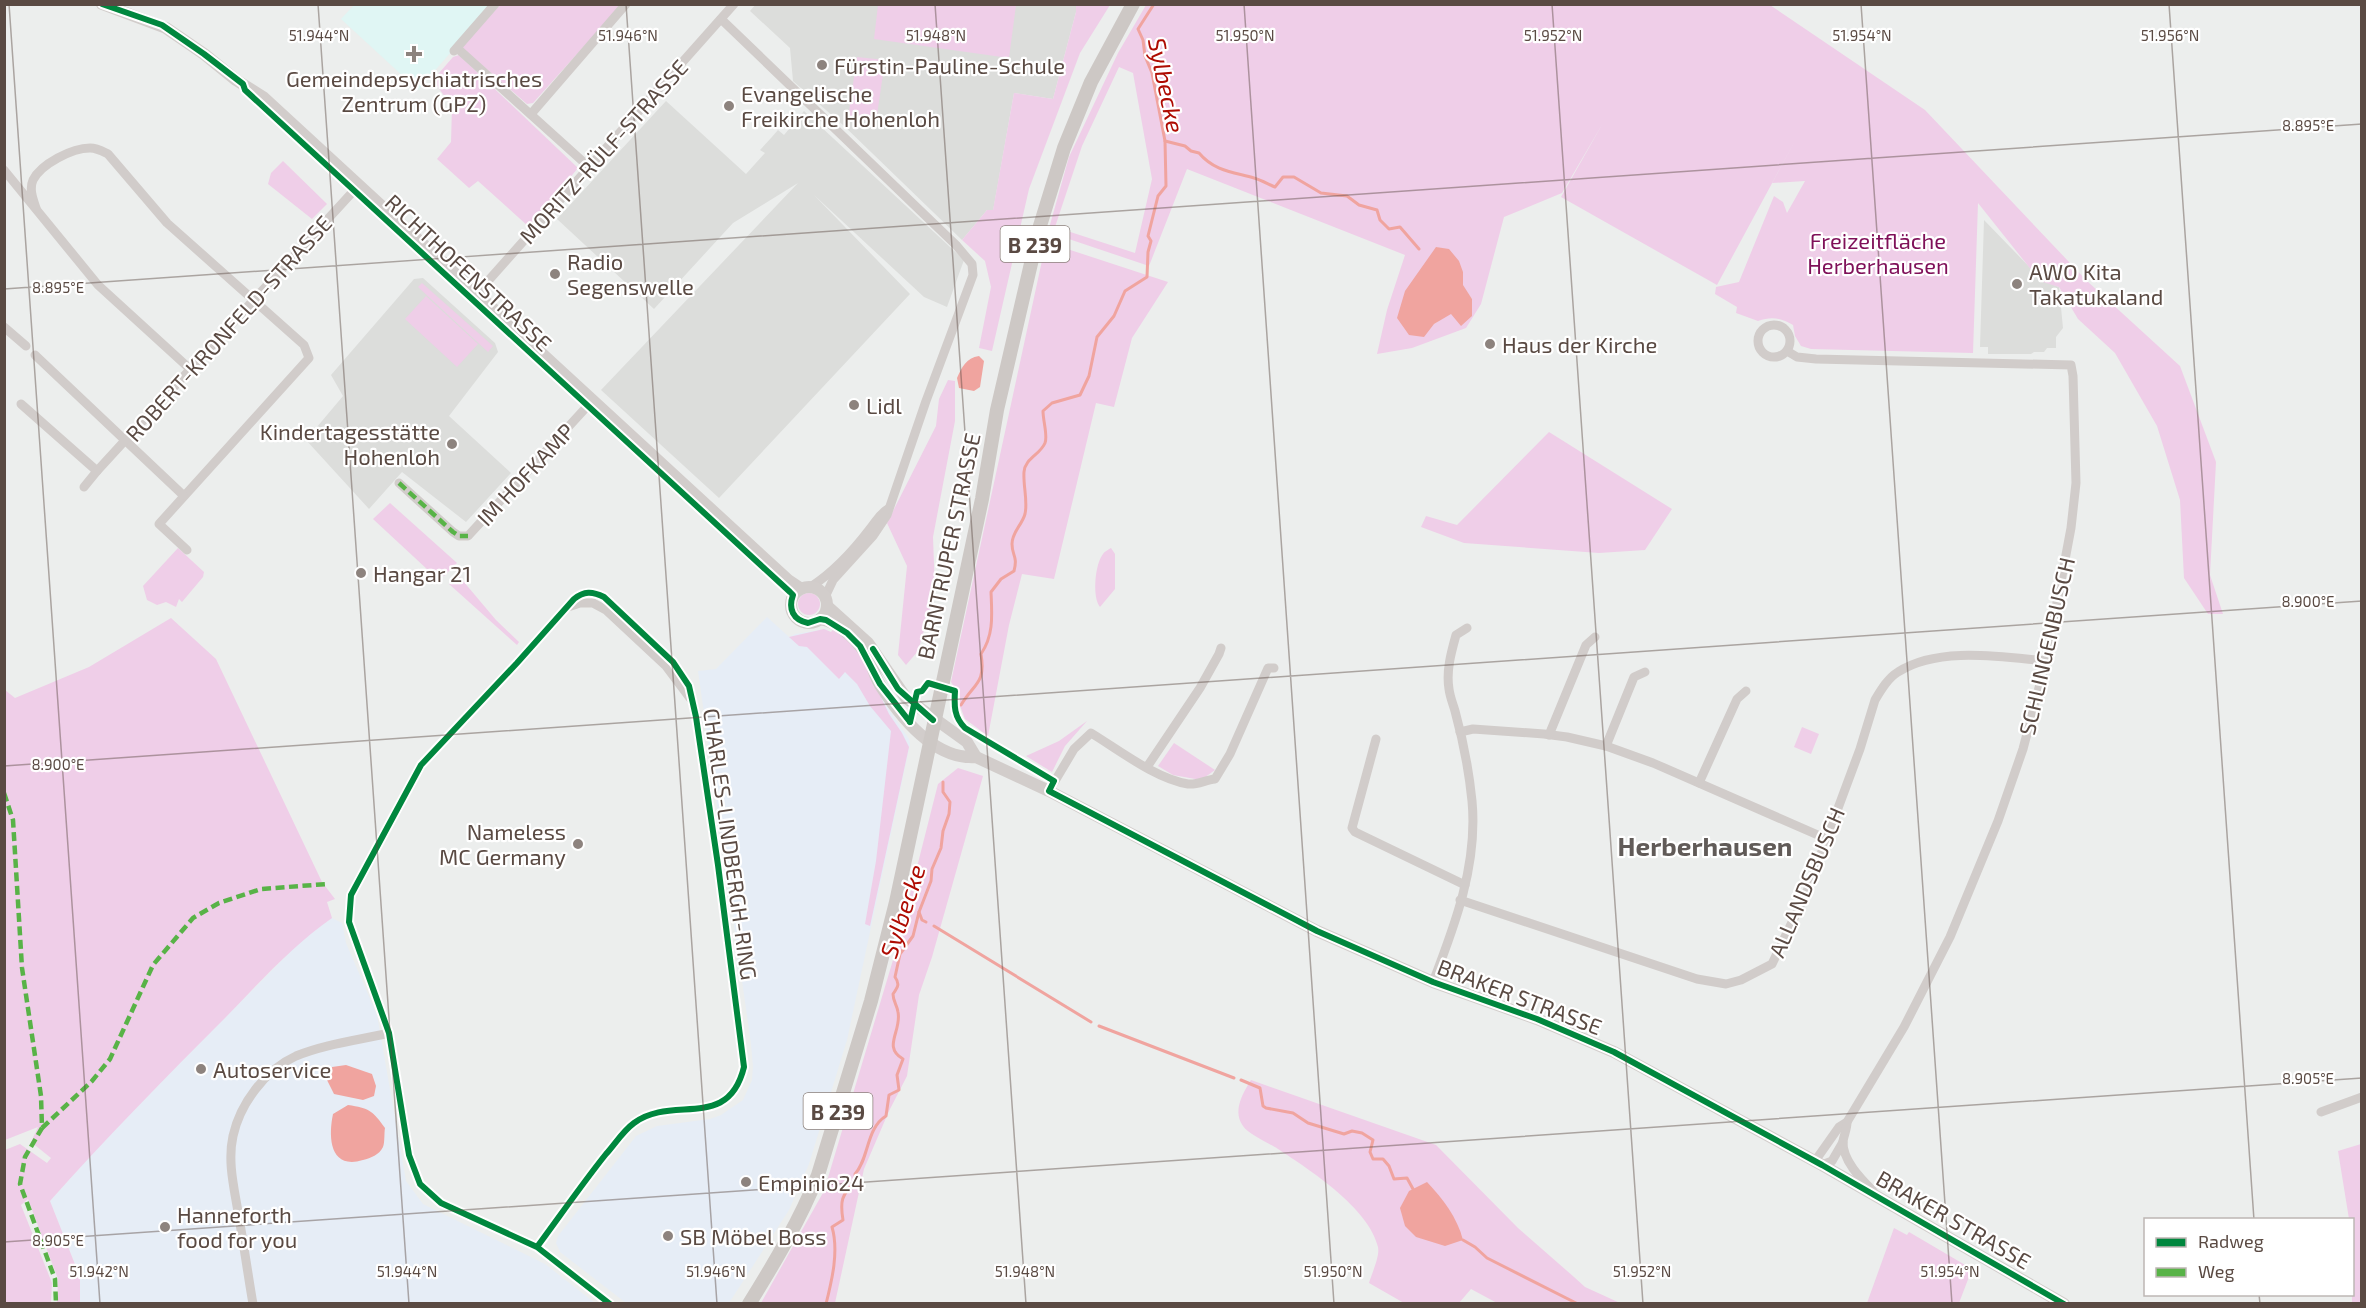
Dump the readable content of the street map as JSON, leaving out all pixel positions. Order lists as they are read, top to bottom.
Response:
{
  "streets": {
    "main road": ["B 239", "BARNTRUPER STRASSE"],
    "street": [
      "MORITZ-RÜLF-STRASSE",
      "RICHTHOFENSTRASSE",
      "ROBERT-KRONFELD-STRASSE",
      "IM HOFKAMP",
      "SCHLINGENBUSCH",
      "CHARLES-LINDBERGH-RING",
      "ALLANDSBUSCH",
      "BRAKER STRASSE"
    ]
  },
  "crossings": [
    ["MORITZ-RÜLF-STRASSE", "RICHTHOFENSTRASSE"],
    ["RICHTHOFENSTRASSE", "ROBERT-KRONFELD-STRASSE"],
    ["RICHTHOFENSTRASSE", "IM HOFKAMP"],
    ["BARNTRUPER STRASSE", "BRAKER STRASSE"],
    ["SCHLINGENBUSCH", "ALLANDSBUSCH"],
    ["SCHLINGENBUSCH", "BRAKER STRASSE"]
  ],
  "districts": ["Herberhausen"],
  "water": ["Sylbecke"],
  "parks": ["Freizeitfläche Herberhausen"],
  "places": {
    "health": ["Gemeindepsychiatrisches Zentrum (GPZ)"],
    "other": [
      "Fürstin-Pauline-Schule",
      "Evangelische Freikirche Hohenloh",
      "Radio Segenswelle",
      "AWO Kita Takatukaland",
      "Haus der Kirche",
      "Lidl",
      "Kindertagesstätte Hohenloh",
      "Hangar 21",
      "Nameless MC Germany",
      "Autoservice",
      "Empinio24",
      "Hanneforth food for you",
      "SB Möbel Boss"
    ]
  },
  "legend": ["Radweg", "Weg"],
  "coordinates": [
    "51.944°N",
    "51.946°N",
    "51.948°N",
    "51.950°N",
    "51.952°N",
    "51.954°N",
    "51.956°N",
    "8.895°E",
    "8.900°E",
    "8.905°E",
    "51.942°N"
  ]
}
